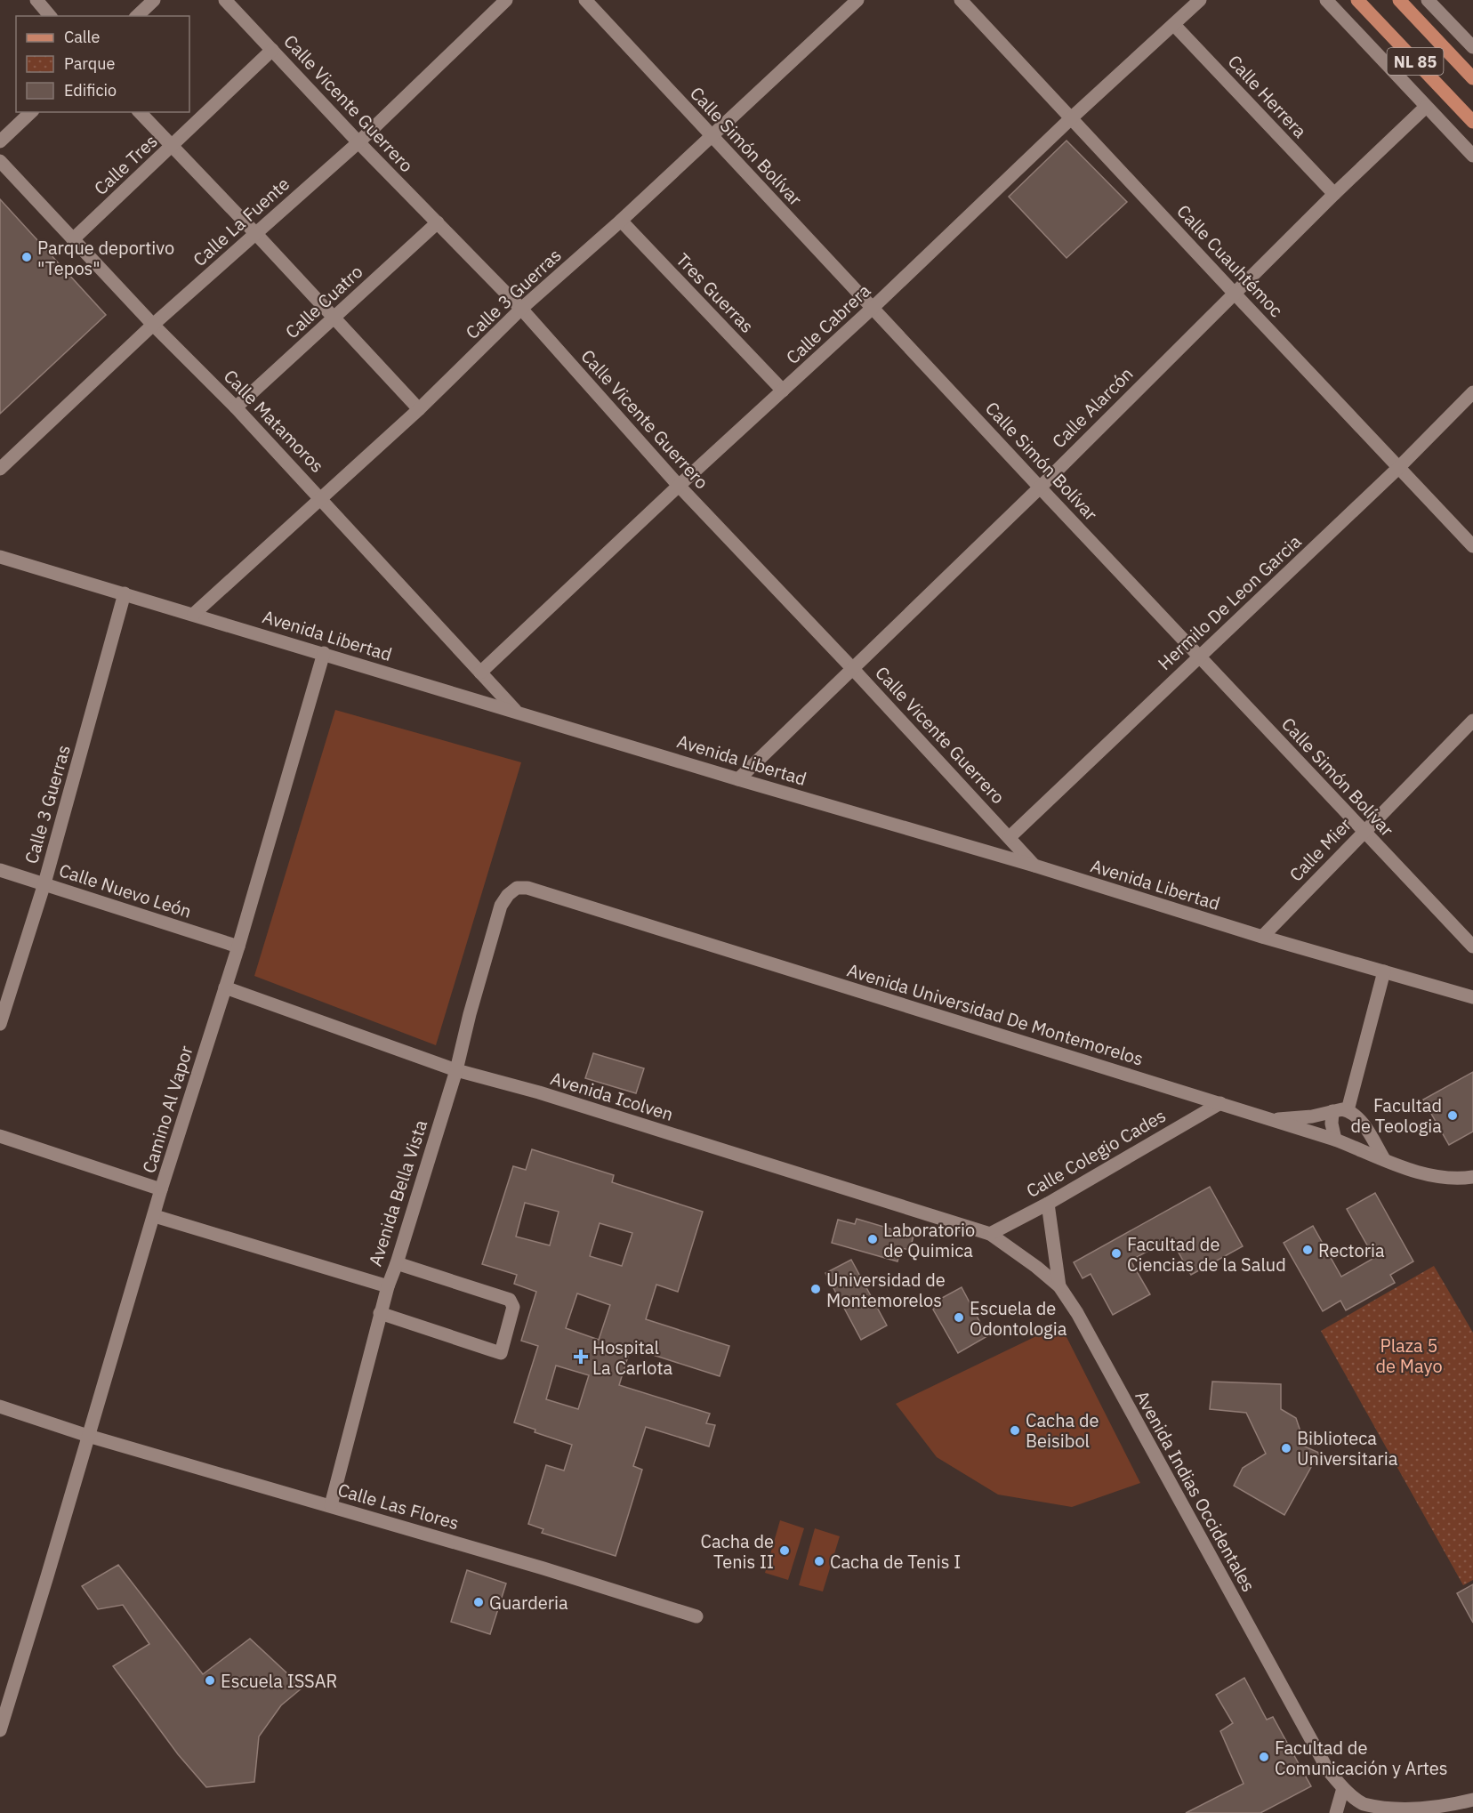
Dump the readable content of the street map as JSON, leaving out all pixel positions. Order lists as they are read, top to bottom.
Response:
{
  "streets": {
    "main road": ["NL 85"],
    "street": [
      "Calle Herrera",
      "Calle Vicente Guerrero",
      "Calle Simón Bolívar",
      "Calle Tres",
      "Calle La Fuente",
      "Calle Cuauhtémoc",
      "Tres Guerras",
      "Calle 3 Guerras",
      "Calle Cuatro",
      "Calle Cabrera",
      "Calle Alarcón",
      "Calle Matamoros",
      "Hermilo De Leon Garcia",
      "Avenida Libertad",
      "Calle Mier",
      "Calle Nuevo León",
      "Avenida Universidad De Montemorelos",
      "Avenida Icolven",
      "Camino Al Vapor",
      "Calle Colegio Cades",
      "Avenida Bella Vista",
      "Avenida Indias Occidentales",
      "Calle Las Flores"
    ]
  },
  "crossings": [
    ["Calle Herrera", "Calle Cabrera"],
    ["Calle Herrera", "Calle Alarcón"],
    ["Calle Vicente Guerrero", "Calle Tres"],
    ["Calle Vicente Guerrero", "Calle La Fuente"],
    ["Calle Vicente Guerrero", "Calle 3 Guerras"],
    ["Calle Vicente Guerrero", "Calle Cuatro"],
    ["Calle Vicente Guerrero", "Calle Cabrera"],
    ["Calle Vicente Guerrero", "Calle Alarcón"],
    ["Calle Vicente Guerrero", "Hermilo De Leon Garcia"],
    ["Calle Vicente Guerrero", "Avenida Libertad"],
    ["Calle Simón Bolívar", "Calle 3 Guerras"],
    ["Calle Simón Bolívar", "Calle Cabrera"],
    ["Calle Simón Bolívar", "Calle Alarcón"],
    ["Calle Simón Bolívar", "Hermilo De Leon Garcia"],
    ["Calle Simón Bolívar", "Calle Mier"],
    ["Calle Tres", "Calle Matamoros"],
    ["Calle La Fuente", "Calle Matamoros"],
    ["Calle Cuauhtémoc", "Calle Cabrera"],
    ["Calle Cuauhtémoc", "Calle Alarcón"],
    ["Calle Cuauhtémoc", "Hermilo De Leon Garcia"],
    ["Tres Guerras", "Calle 3 Guerras"],
    ["Tres Guerras", "Calle Cabrera"],
    ["Calle 3 Guerras", "Calle Matamoros"],
    ["Calle 3 Guerras", "Avenida Libertad"],
    ["Calle 3 Guerras", "Calle Nuevo León"],
    ["Calle Cuatro", "Calle Matamoros"],
    ["Calle Cabrera", "Calle Matamoros"],
    ["Calle Alarcón", "Avenida Libertad"],
    ["Calle Matamoros", "Avenida Libertad"],
    ["Avenida Libertad", "Calle Mier"],
    ["Avenida Libertad", "Camino Al Vapor"],
    ["Calle Nuevo León", "Camino Al Vapor"],
    ["Avenida Universidad De Montemorelos", "Calle Colegio Cades"],
    ["Avenida Universidad De Montemorelos", "Avenida Bella Vista"],
    ["Avenida Icolven", "Camino Al Vapor"],
    ["Avenida Icolven", "Calle Colegio Cades"],
    ["Avenida Icolven", "Avenida Bella Vista"],
    ["Avenida Icolven", "Avenida Indias Occidentales"],
    ["Camino Al Vapor", "Calle Las Flores"],
    ["Calle Colegio Cades", "Avenida Indias Occidentales"],
    ["Avenida Bella Vista", "Calle Las Flores"]
  ],
  "parks": ["Plaza 5 de Mayo"],
  "places": {
    "other": [
      "Parque deportivo \"Tepos\"",
      "Facultad de Teologia",
      "Laboratorio de Quimica",
      "Rectoria",
      "Facultad de Ciencias de la Salud",
      "Universidad de Montemorelos",
      "Escuela de Odontologia",
      "Cacha de Beisibol",
      "Biblioteca Universitaria",
      "Cacha de Tenis II",
      "Cacha de Tenis I",
      "Guarderia",
      "Escuela ISSAR",
      "Facultad de Comunicación y Artes"
    ],
    "health": ["Hospital La Carlota"]
  },
  "legend": ["Calle", "Parque", "Edificio"]
}
